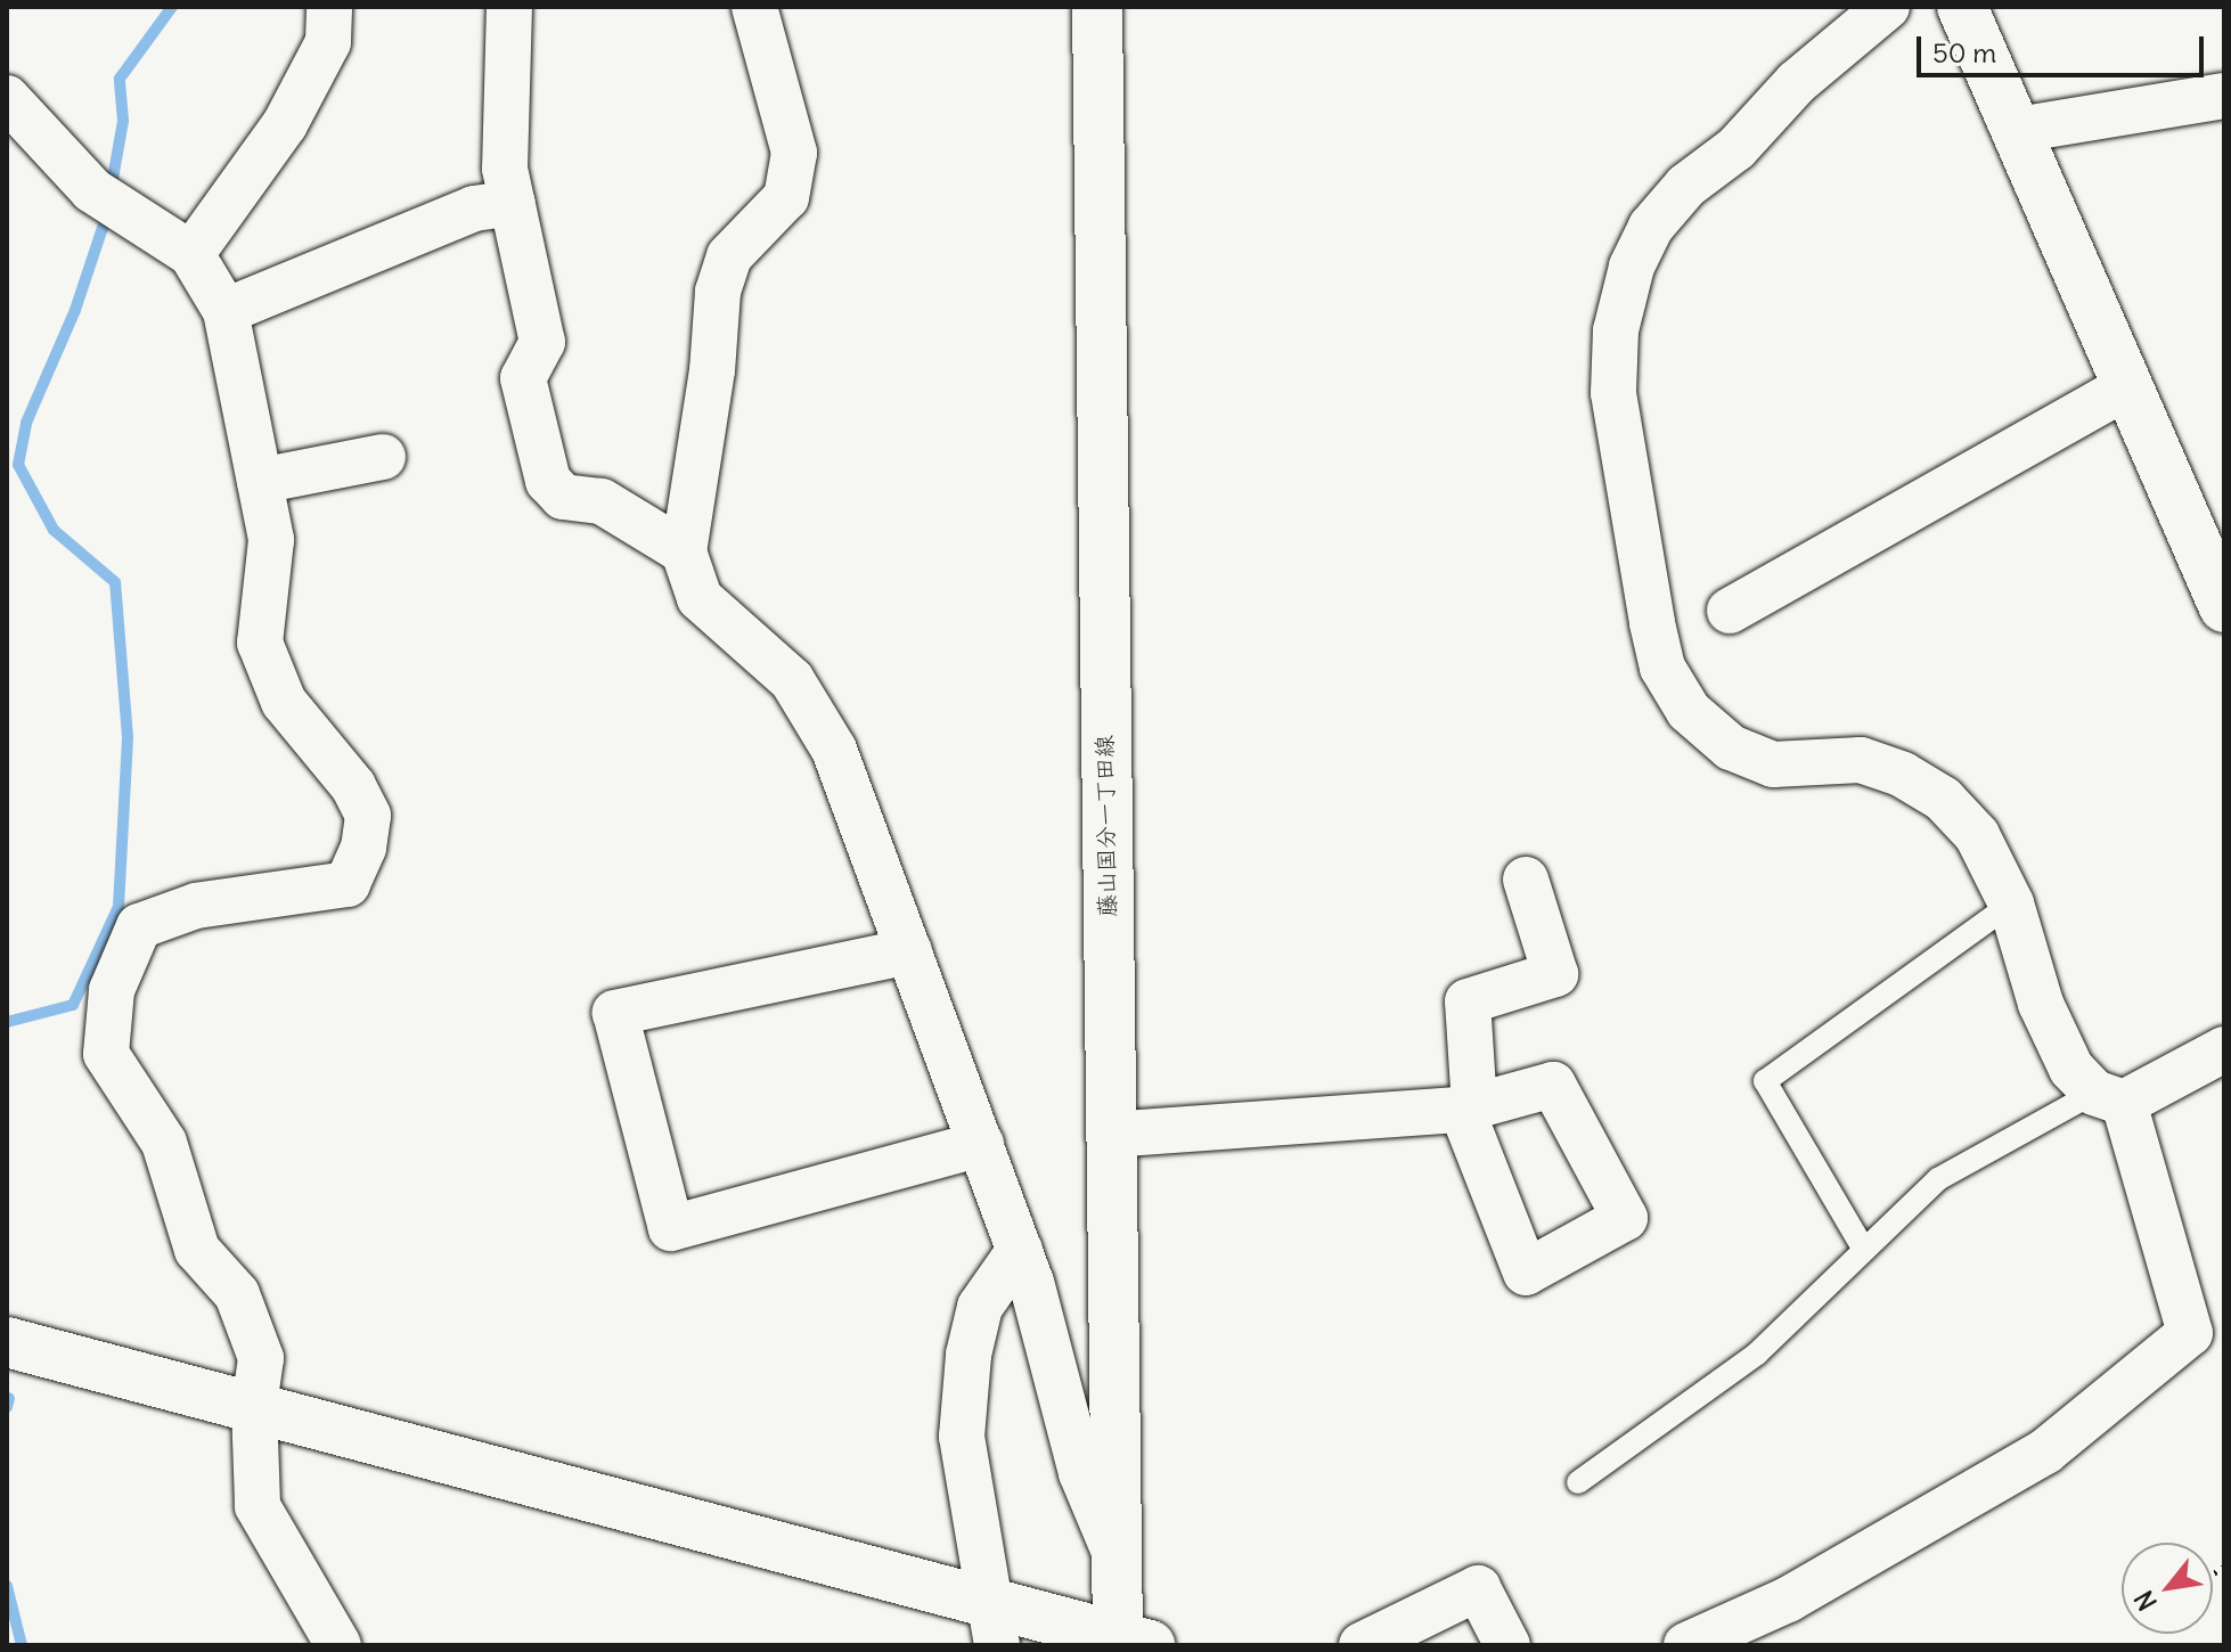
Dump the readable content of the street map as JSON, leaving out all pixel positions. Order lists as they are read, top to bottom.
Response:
{
  "streets": {
    "street": ["藤山国分一丁田線"]
  },
  "scale_bar": "50 m",
  "north": "bottom left"
}
